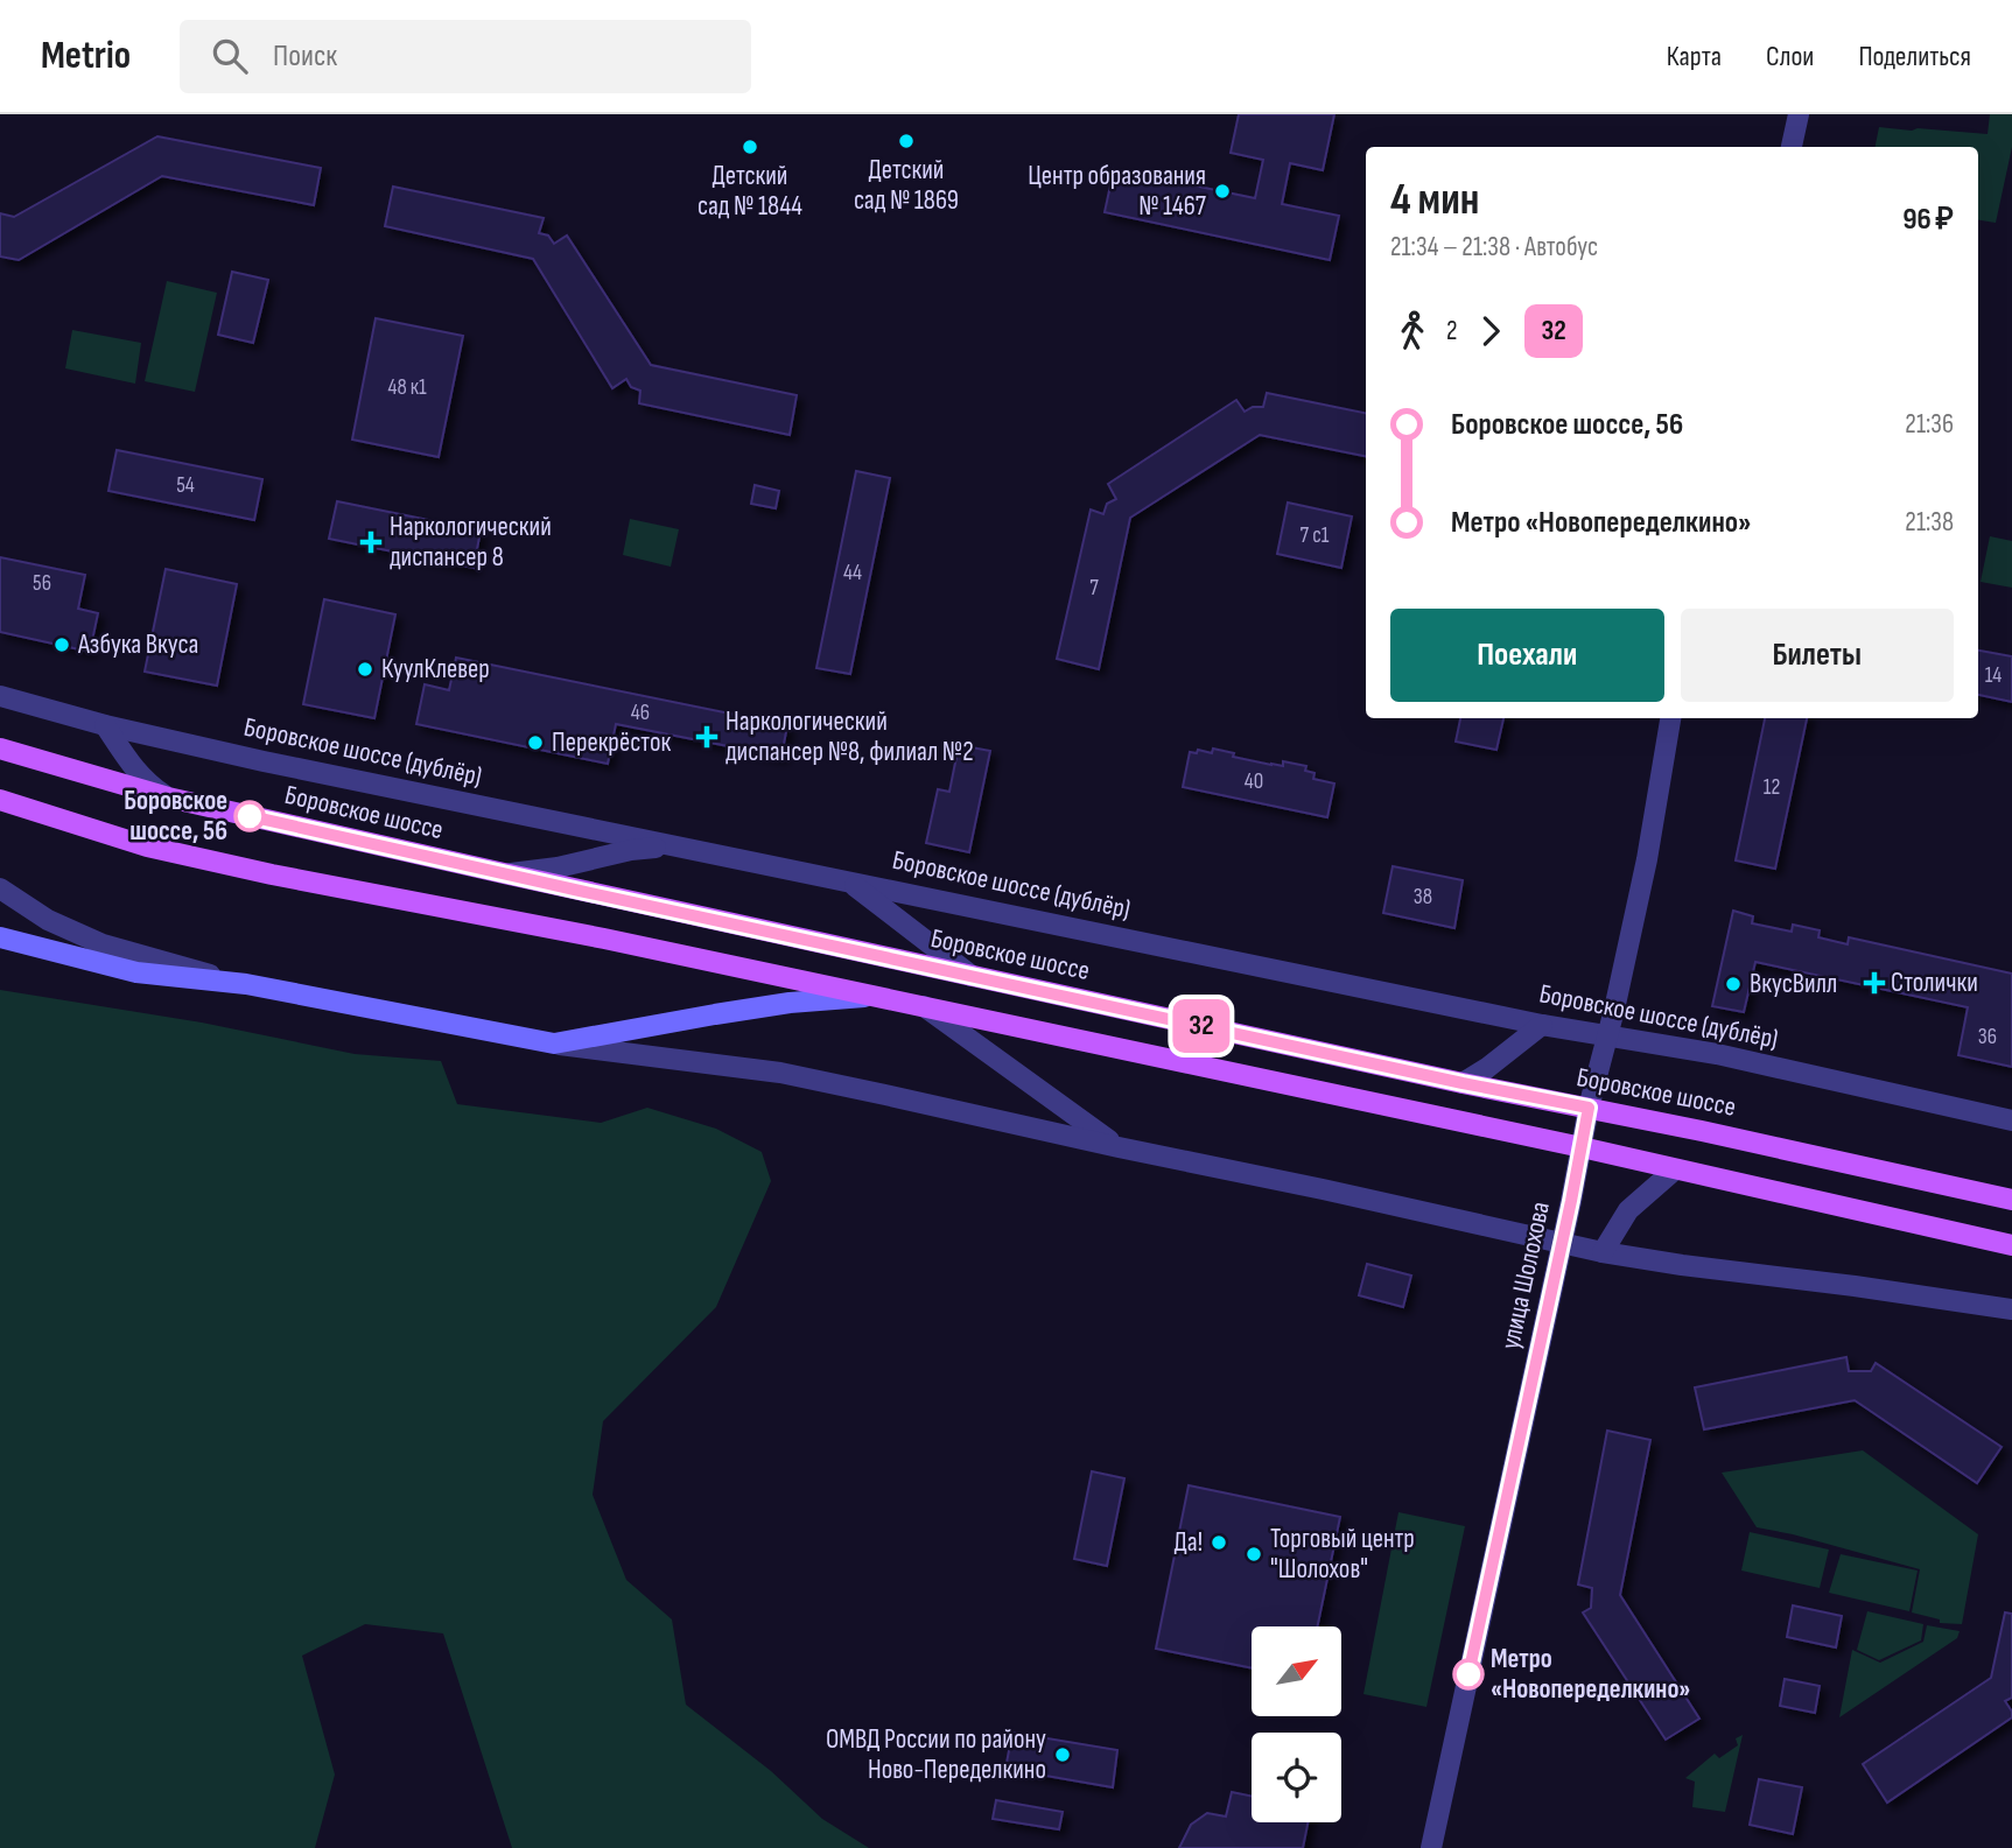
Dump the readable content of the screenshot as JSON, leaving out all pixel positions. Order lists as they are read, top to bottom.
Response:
{
  "streets": {
    "main road": ["Боровское шоссе"],
    "street": ["Боровское шоссе (дублёр)", "улица Шолохова"]
  },
  "crossings": [
    ["Боровское шоссе (дублёр)", "улица Шолохова"],
    ["Боровское шоссе", "улица Шолохова"]
  ],
  "places": {
    "other": [
      "Детский сад № 1869",
      "Детский сад № 1844",
      "Центр образования № 1467",
      "Азбука Вкуса",
      "КуулКлевер",
      "Перекрёсток",
      "Боровское шоссе, 56",
      "ВкусВилл",
      "Да!",
      "Торговый центр \"Шолохов\"",
      "Метро «Новопеределкино»",
      "ОМВД России по району Ново-Переделкино"
    ],
    "health": ["Наркологический диспансер 8", "Наркологический диспансер №8, филиал №2", "Столички"]
  },
  "lines": ["bus line 32"],
  "house_numbers": [
    "48 к1",
    "54",
    "7 с1",
    "44",
    "56",
    "7",
    "14",
    "46",
    "40",
    "12",
    "38",
    "36"
  ],
  "north": "top right",
  "page": {
    "header": "Metrio",
    "search": "Поиск",
    "nav": ["Карта", "Слои", "Поделиться"],
    "on_map": "32",
    "heading": ["4 мин", "21:34 – 21:38 · Автобус", "96 ₽"],
    "legs": ["2", "32"],
    "list": [
      {
        "name": "Боровское шоссе, 56",
        "value": "21:36"
      },
      {
        "name": "Метро «Новопеределкино»",
        "value": "21:38"
      }
    ],
    "buttons": ["Поехали", "Билеты"]
  }
}
